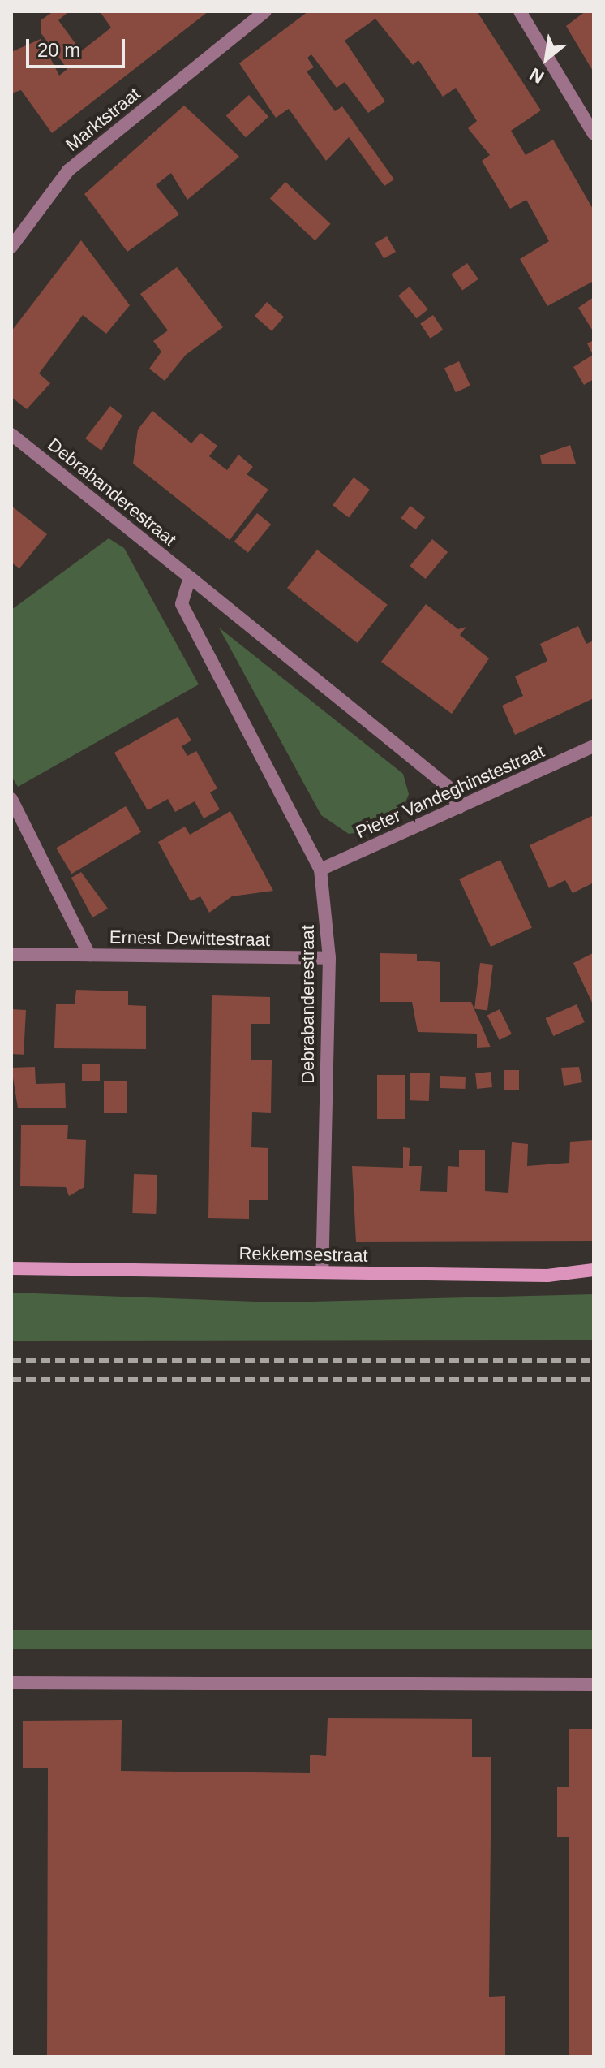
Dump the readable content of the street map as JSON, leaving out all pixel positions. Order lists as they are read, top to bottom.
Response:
{
  "streets": {
    "street": [
      "Marktstraat",
      "Debrabanderestraat",
      "Pieter Vandeghinstestraat",
      "Ernest Dewittestraat",
      "Rekkemsestraat"
    ]
  },
  "crossings": [
    ["Debrabanderestraat", "Pieter Vandeghinstestraat"],
    ["Debrabanderestraat", "Ernest Dewittestraat"],
    ["Debrabanderestraat", "Rekkemsestraat"]
  ],
  "scale_bar": "20 m",
  "north": "bottom left"
}
